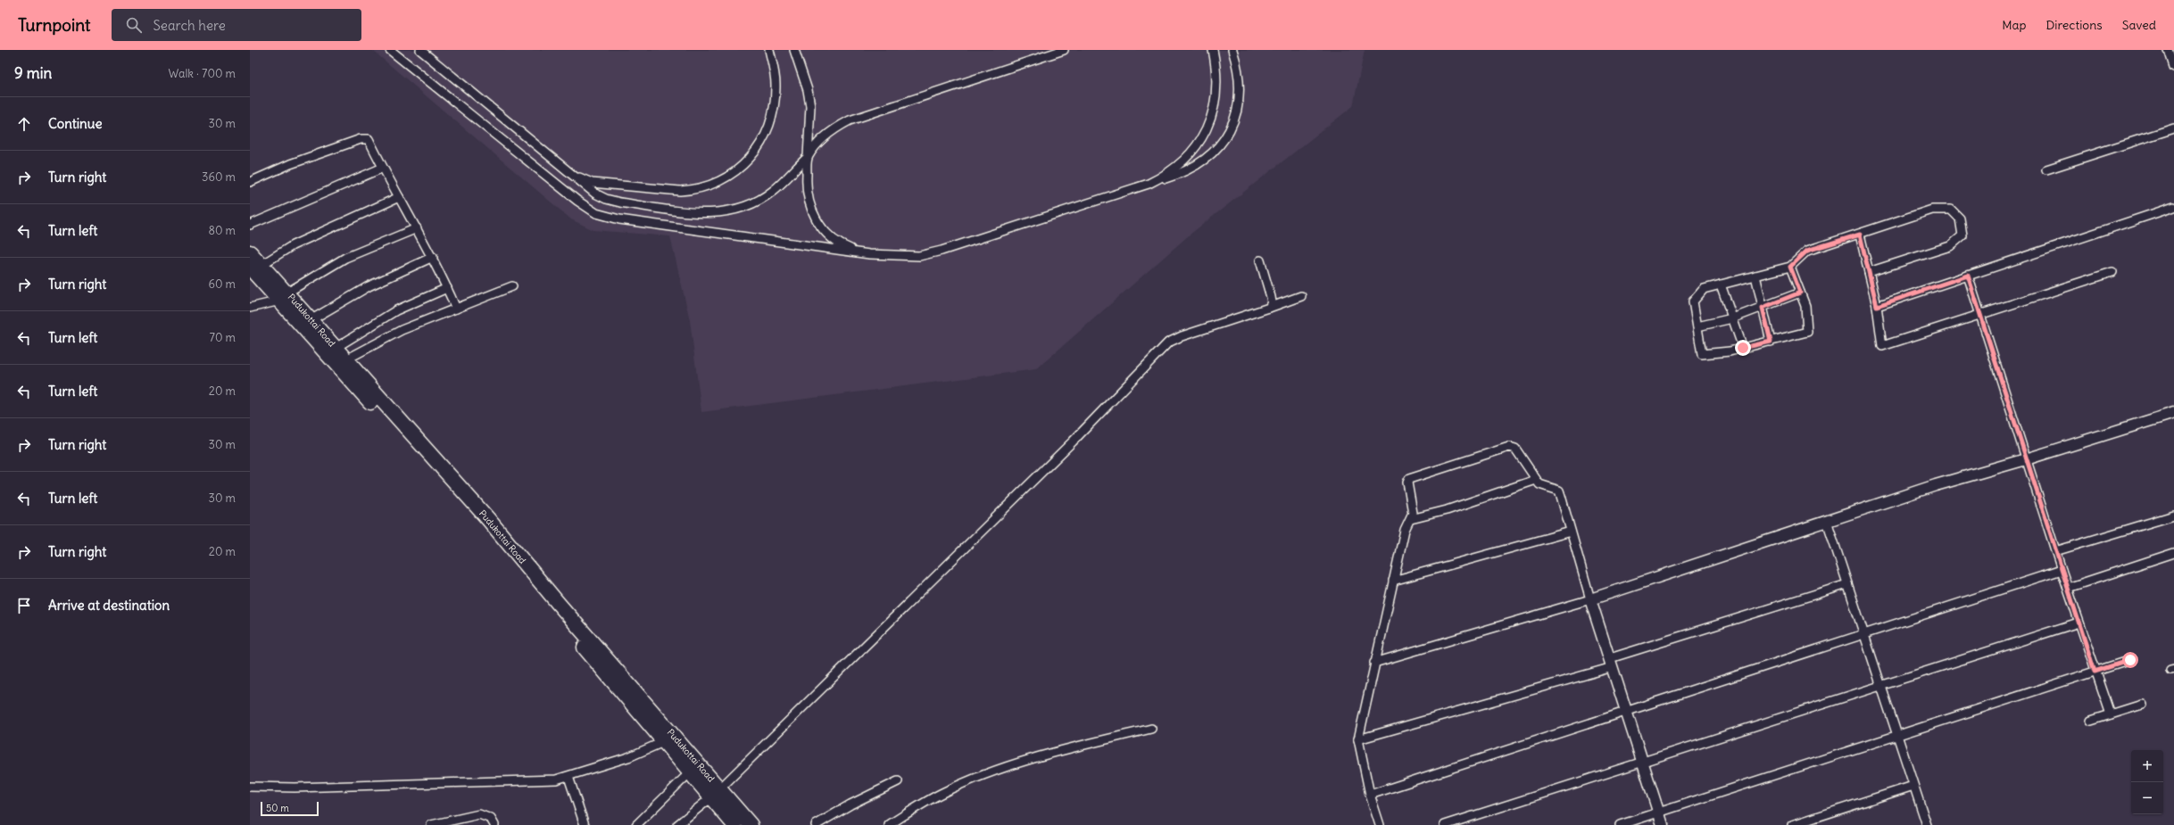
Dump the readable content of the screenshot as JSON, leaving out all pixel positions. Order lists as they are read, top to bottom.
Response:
{
  "streets": {
    "highway": ["Pudukottai Road"]
  },
  "scale_bar": "50 m",
  "page": {
    "header": "Turnpoint",
    "search": "Search here",
    "nav": ["Map", "Directions", "Saved"],
    "heading": ["9 min", "Walk · 700 m"],
    "list": [
      ["Continue", "30 m"],
      ["Turn right", "360 m"],
      ["Turn left", "80 m"],
      ["Turn right", "60 m"],
      ["Turn left", "70 m"],
      ["Turn left", "20 m"],
      ["Turn right", "30 m"],
      ["Turn left", "30 m"],
      ["Turn right", "20 m"],
      "Arrive at destination"
    ],
    "map_buttons": ["+", "−"],
    "scale": "50 m"
  }
}
